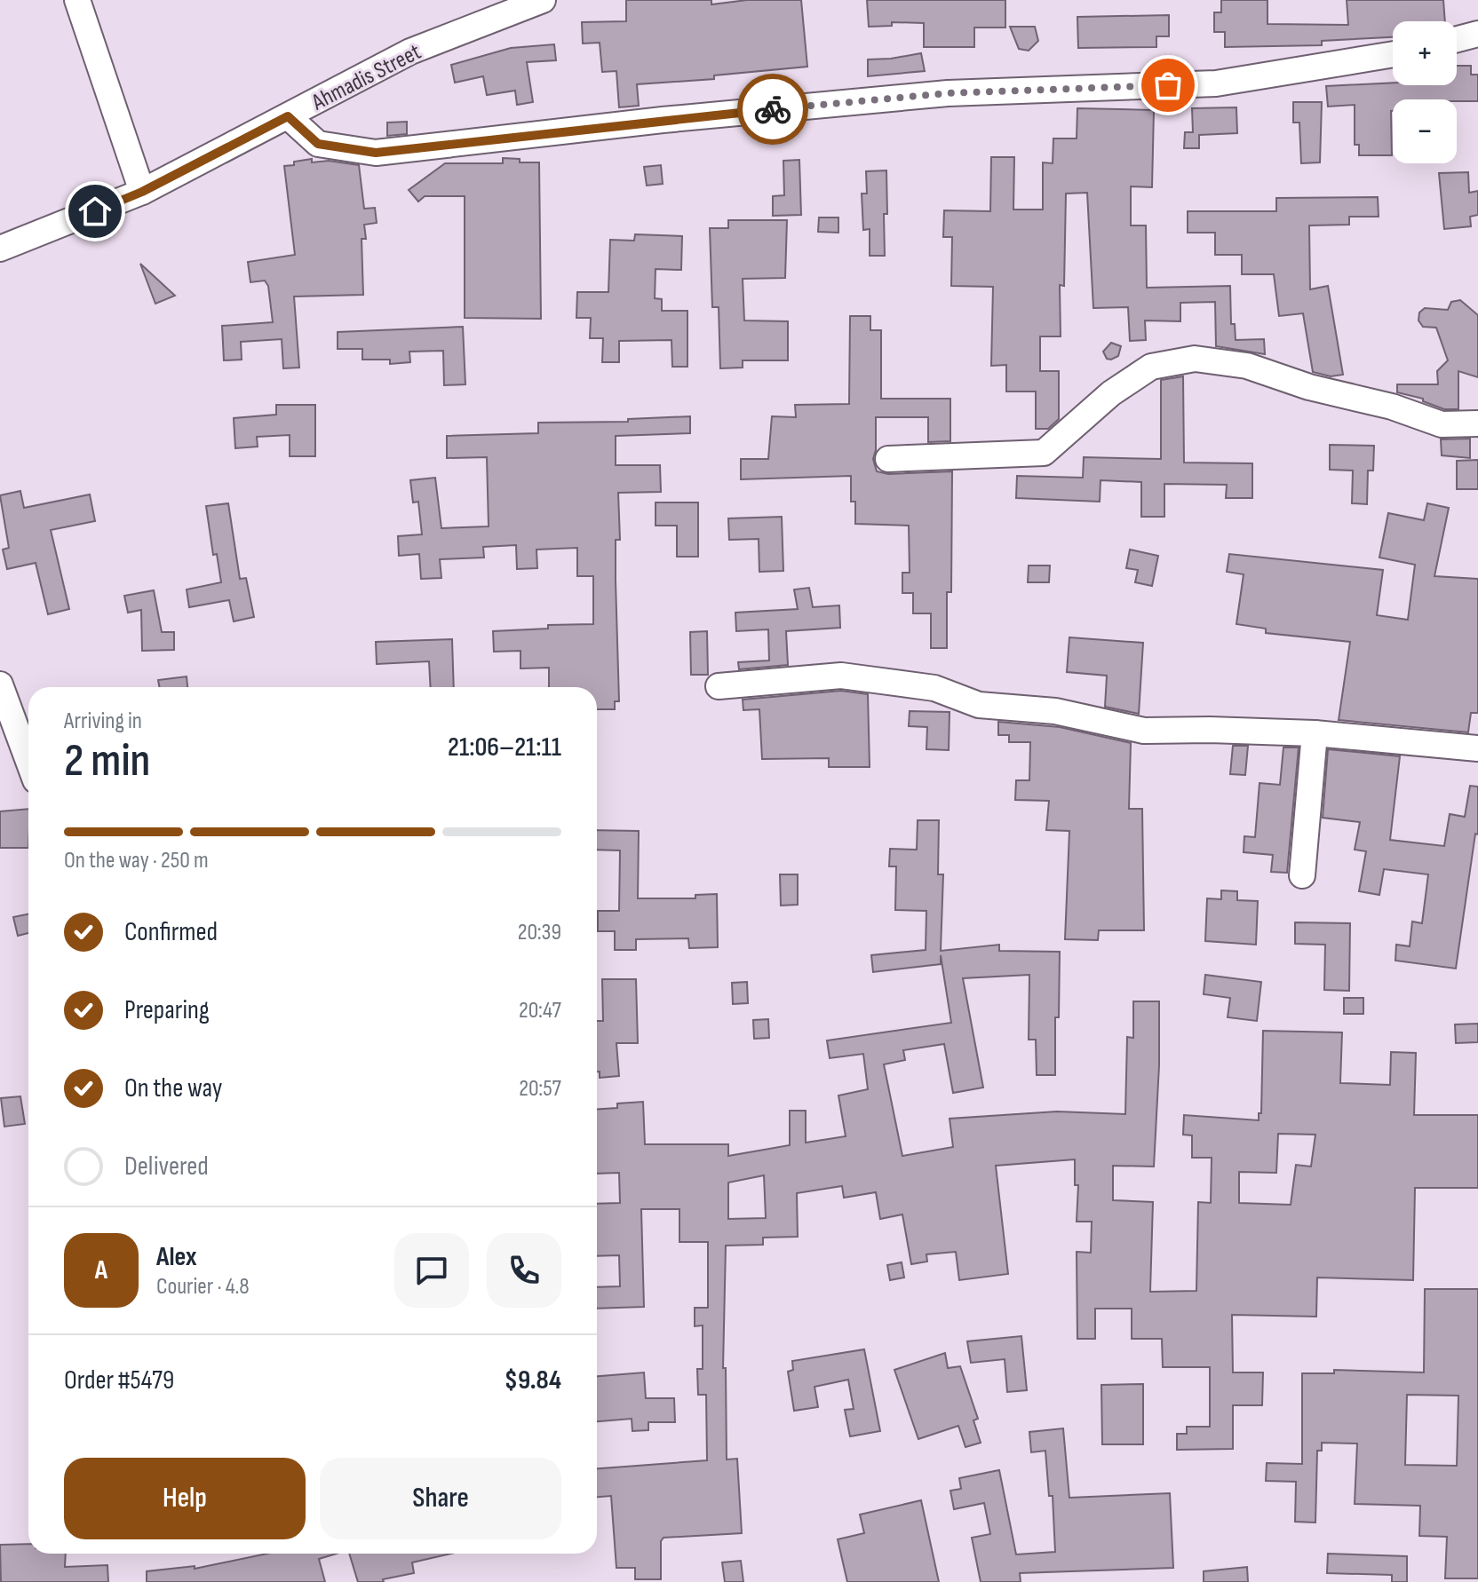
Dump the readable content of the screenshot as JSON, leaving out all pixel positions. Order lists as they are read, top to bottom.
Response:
{
  "streets": {
    "street": ["Ahmadis Street"]
  },
  "page": {
    "map_buttons": ["+", "−"],
    "heading": ["2 min", "Arriving in", "21:06–21:11"],
    "panel": [
      "Alex",
      "Courier · 4.8",
      "Order #5479",
      "$9.84"
    ],
    "bar": "On the way · 250 m",
    "list": [
      ["Confirmed", "20:39"],
      ["Preparing", "20:47"],
      ["On the way", "20:57"],
      "Delivered"
    ],
    "round": "A",
    "buttons": ["Help", "Share"]
  }
}
